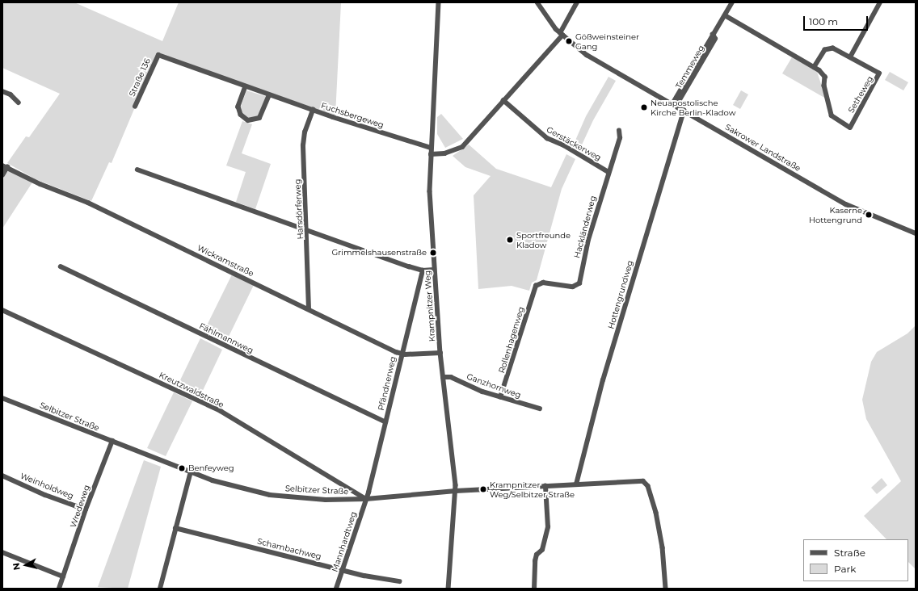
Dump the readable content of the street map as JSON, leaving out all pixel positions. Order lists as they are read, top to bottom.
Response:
{
  "streets": {
    "street": [
      "Temmeweg",
      "Straße 136",
      "Setheweg",
      "Fuchsbergeweg",
      "Gerstäckerweg",
      "Sakrower Landstraße",
      "Harsdörferweg",
      "Hackländerweg",
      "Wickramstraße",
      "Hottengrundweg",
      "Krampnitzer Weg",
      "Fählmannweg",
      "Rollenhagenweg",
      "Pfändnerweg",
      "Ganzhornweg",
      "Kreutzwaldstraße",
      "Selbitzer Straße",
      "Weinholdweg",
      "Wredeweg",
      "Mannhardtweg",
      "Schambachweg"
    ]
  },
  "crossings": [
    ["Temmeweg", "Setheweg"],
    ["Temmeweg", "Sakrower Landstraße"],
    ["Straße 136", "Fuchsbergeweg"],
    ["Fuchsbergeweg", "Harsdörferweg"],
    ["Fuchsbergeweg", "Krampnitzer Weg"],
    ["Gerstäckerweg", "Hackländerweg"],
    ["Sakrower Landstraße", "Hottengrundweg"],
    ["Harsdörferweg", "Wickramstraße"],
    ["Hackländerweg", "Rollenhagenweg"],
    ["Wickramstraße", "Krampnitzer Weg"],
    ["Wickramstraße", "Pfändnerweg"],
    ["Hottengrundweg", "Selbitzer Straße"],
    ["Krampnitzer Weg", "Ganzhornweg"],
    ["Krampnitzer Weg", "Selbitzer Straße"],
    ["Fählmannweg", "Pfändnerweg"],
    ["Rollenhagenweg", "Ganzhornweg"],
    ["Pfändnerweg", "Kreutzwaldstraße"],
    ["Pfändnerweg", "Selbitzer Straße"],
    ["Pfändnerweg", "Mannhardtweg"],
    ["Kreutzwaldstraße", "Selbitzer Straße"],
    ["Kreutzwaldstraße", "Mannhardtweg"],
    ["Selbitzer Straße", "Wredeweg"],
    ["Selbitzer Straße", "Mannhardtweg"],
    ["Weinholdweg", "Wredeweg"],
    ["Mannhardtweg", "Schambachweg"]
  ],
  "places": [
    "Gößweinsteiner Gang",
    "Neuapostolische Kirche Berlin-Kladow",
    "Kaserne Hottengrund",
    "Sportfreunde Kladow",
    "Grimmelshausenstraße",
    "Benfeyweg",
    "Krampnitzer Weg/Selbitzer Straße"
  ],
  "legend": ["Straße", "Park"],
  "scale_bar": "100 m",
  "north": "left"
}
